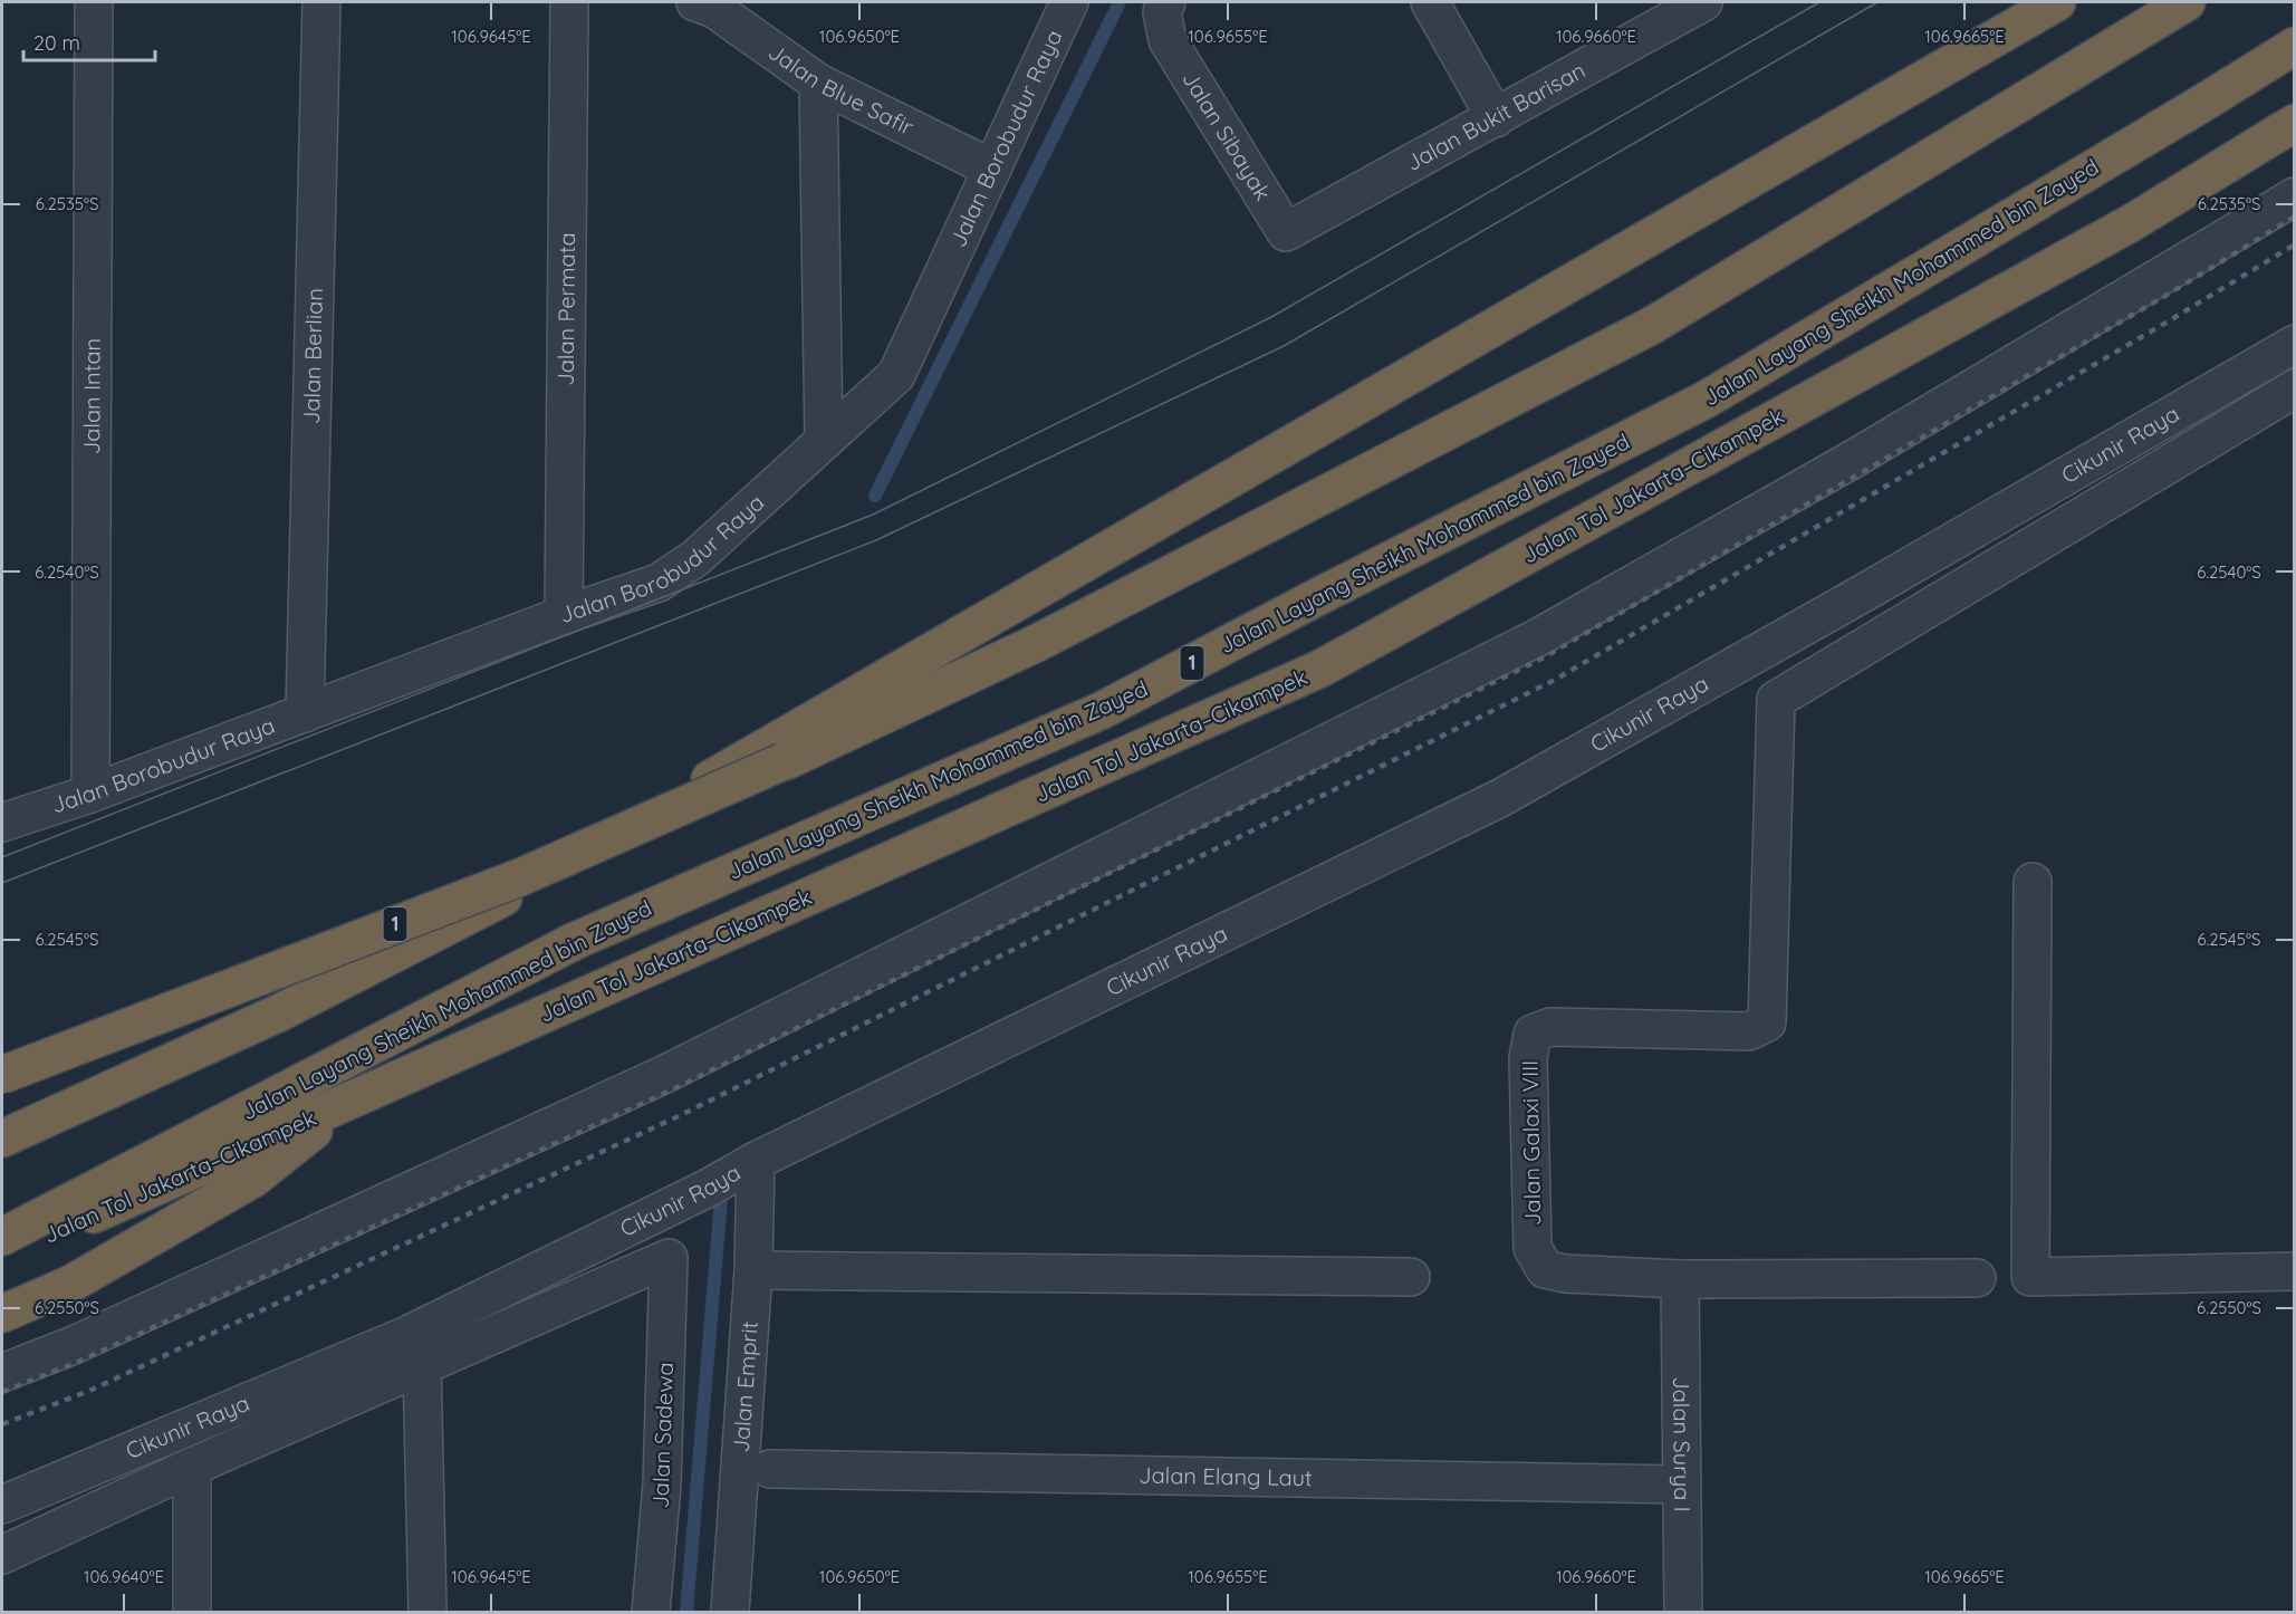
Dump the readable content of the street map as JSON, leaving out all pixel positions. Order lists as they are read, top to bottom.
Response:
{
  "streets": {
    "highway": ["Jalan Layang Sheikh Mohammed bin Zayed", "Jalan Tol Jakarta–Cikampek", "1"],
    "street": [
      "Jalan Blue Safir",
      "Jalan Bukit Barisan",
      "Jalan Sibayak",
      "Jalan Borobudur Raya",
      "Jalan Permata",
      "Jalan Berlian",
      "Jalan Intan",
      "Cikunir Raya",
      "Jalan Galaxi VIII",
      "Jalan Emprit",
      "Jalan Sadewa",
      "Jalan Surya I",
      "Jalan Elang Laut"
    ]
  },
  "crossings": [
    ["Jalan Blue Safir", "Jalan Borobudur Raya"],
    ["Jalan Bukit Barisan", "Jalan Sibayak"],
    ["Jalan Borobudur Raya", "Jalan Permata"],
    ["Jalan Borobudur Raya", "Jalan Berlian"],
    ["Jalan Borobudur Raya", "Jalan Intan"],
    ["Cikunir Raya", "Jalan Emprit"],
    ["Jalan Galaxi VIII", "Jalan Surya I"],
    ["Jalan Surya I", "Jalan Elang Laut"]
  ],
  "scale_bar": "20 m",
  "coordinates": [
    "106.9645°E",
    "106.9650°E",
    "106.9655°E",
    "106.9660°E",
    "106.9665°E",
    "6.2535°S",
    "6.2540°S",
    "6.2545°S",
    "6.2550°S",
    "106.9640°E"
  ]
}
